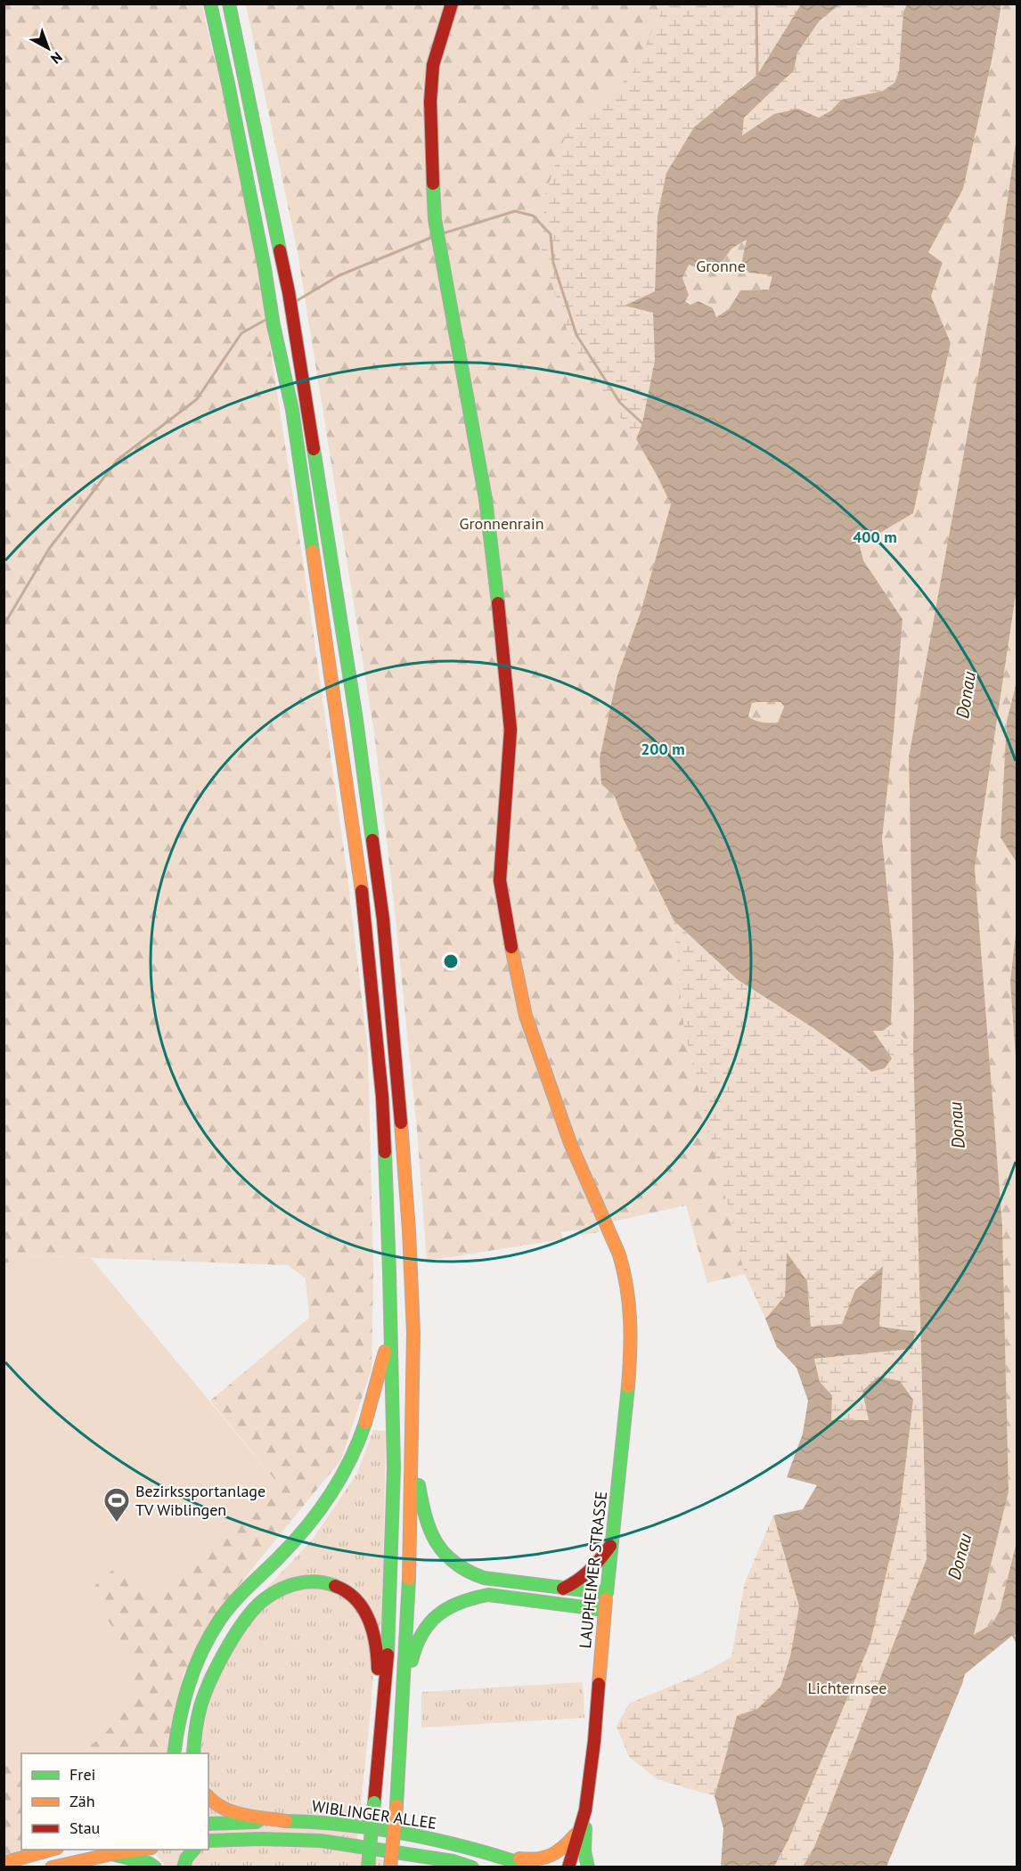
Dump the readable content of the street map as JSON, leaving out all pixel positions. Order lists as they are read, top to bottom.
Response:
{
  "streets": {
    "main road": ["LAUPHEIMER STRASSE", "WIBLINGER ALLEE"]
  },
  "water": ["Donau"],
  "parks": ["Gronne", "Gronnenrain", "Lichternsee"],
  "places": {
    "sports": ["Bezirkssportanlage TV Wiblingen"]
  },
  "legend": ["Frei", "Zäh", "Stau"],
  "north": "bottom right",
  "rings": ["400 m", "200 m"]
}
